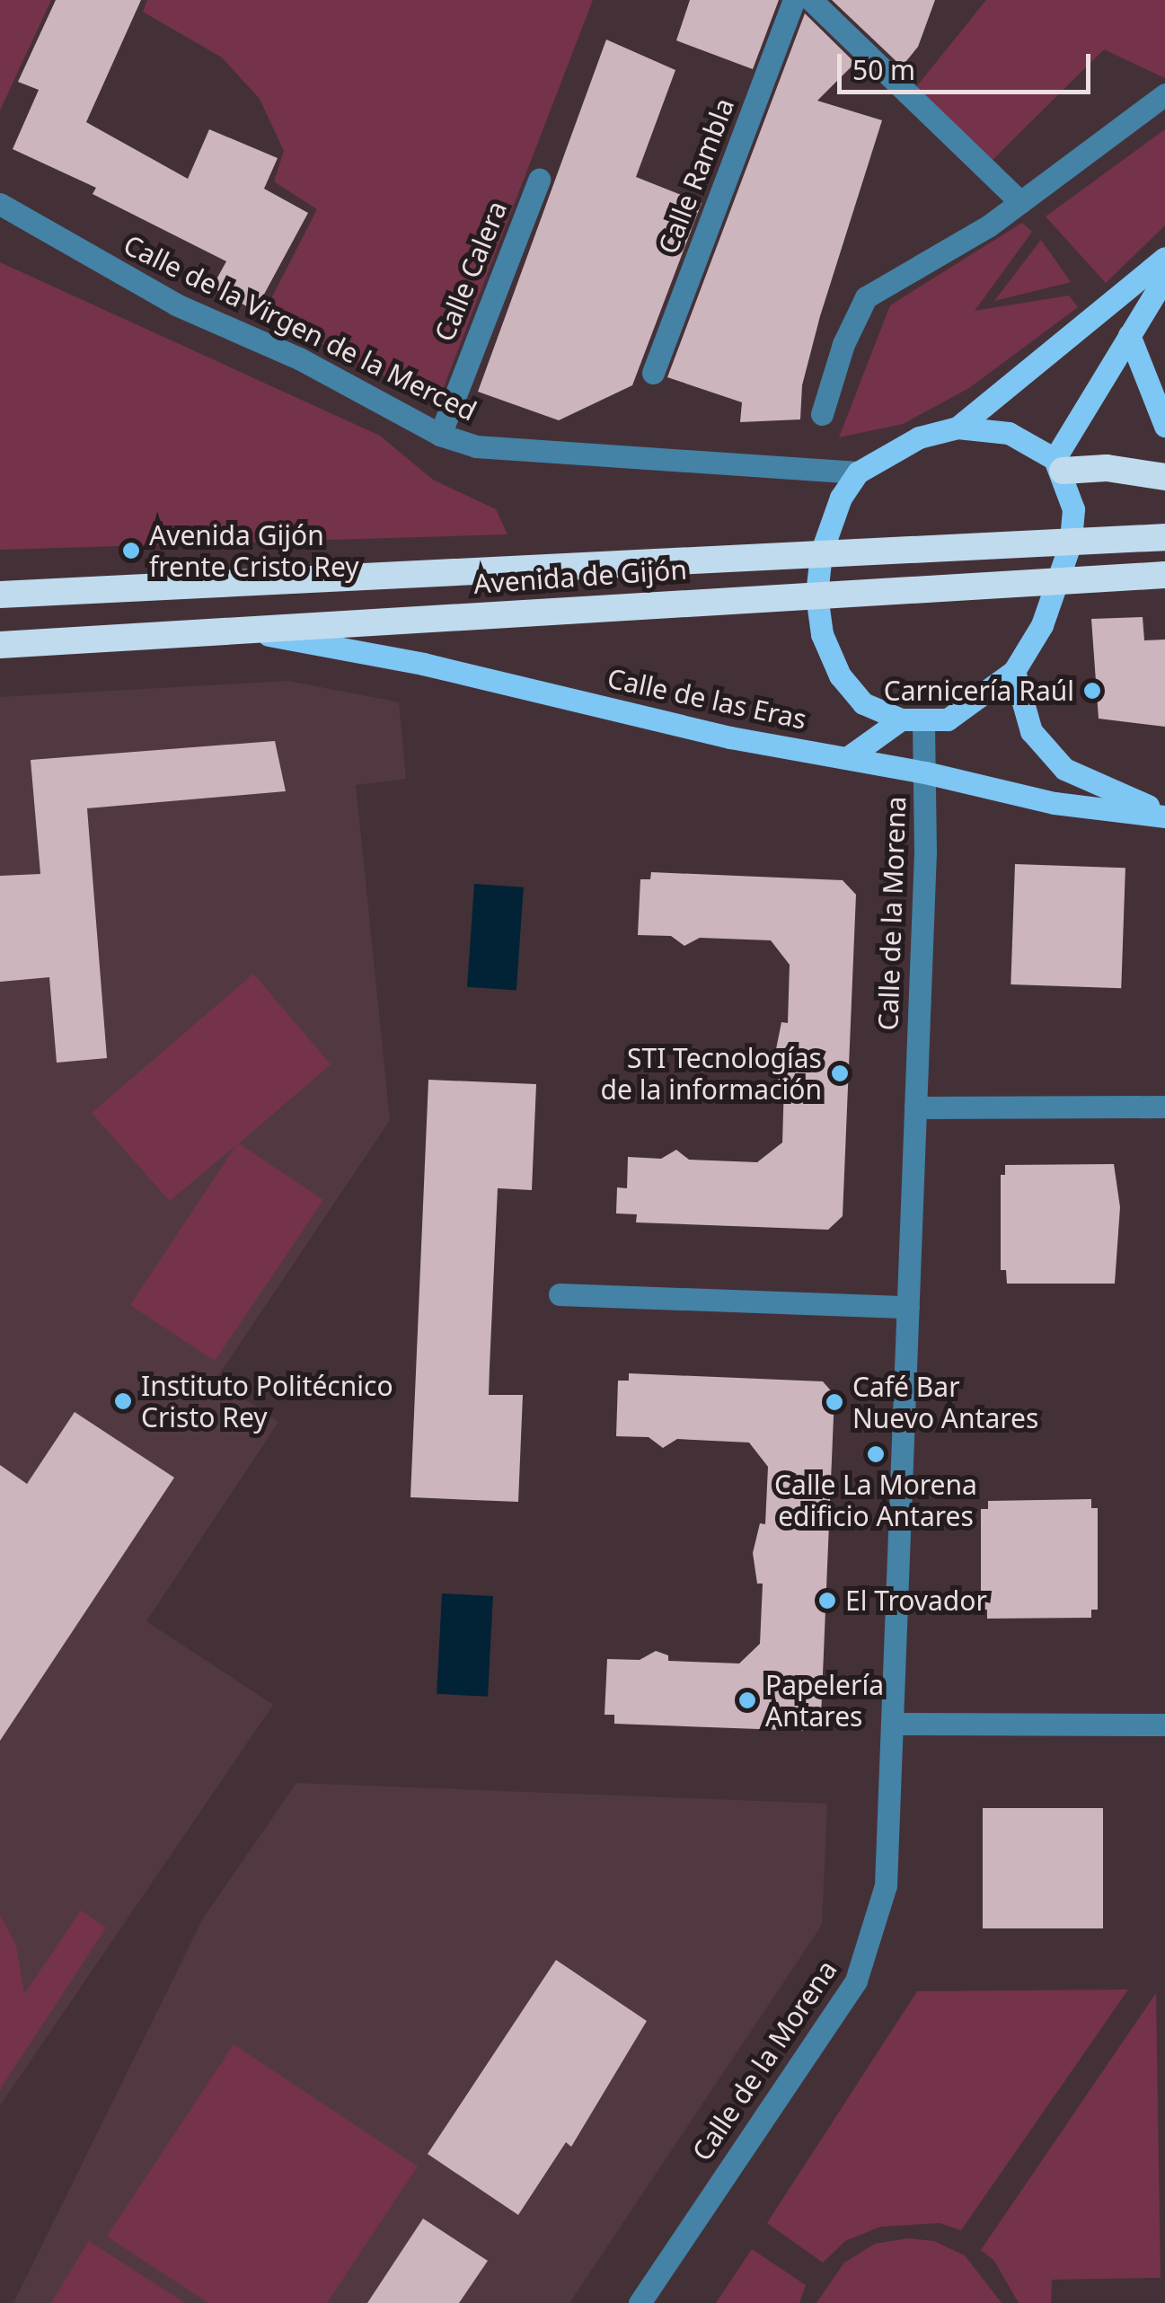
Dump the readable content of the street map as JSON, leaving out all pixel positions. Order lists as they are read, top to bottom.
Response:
{
  "streets": {
    "highway": ["Avenida de Gijón"],
    "main road": ["Calle de las Eras"],
    "street": [
      "Calle Rambla",
      "Calle Calera",
      "Calle de la Virgen de la Merced",
      "Calle de la Morena"
    ]
  },
  "crossings": [
    ["Calle Calera", "Calle de la Virgen de la Merced"],
    ["Avenida de Gijón", "Calle de las Eras"],
    ["Calle de las Eras", "Calle de la Morena"]
  ],
  "places": [
    "Avenida Gijón frente Cristo Rey",
    "Carnicería Raúl",
    "STI Tecnologías de la información",
    "Instituto Politécnico Cristo Rey",
    "Café Bar Nuevo Antares",
    "Calle La Morena edificio Antares",
    "El Trovador",
    "Papelería Antares"
  ],
  "scale_bar": "50 m"
}
